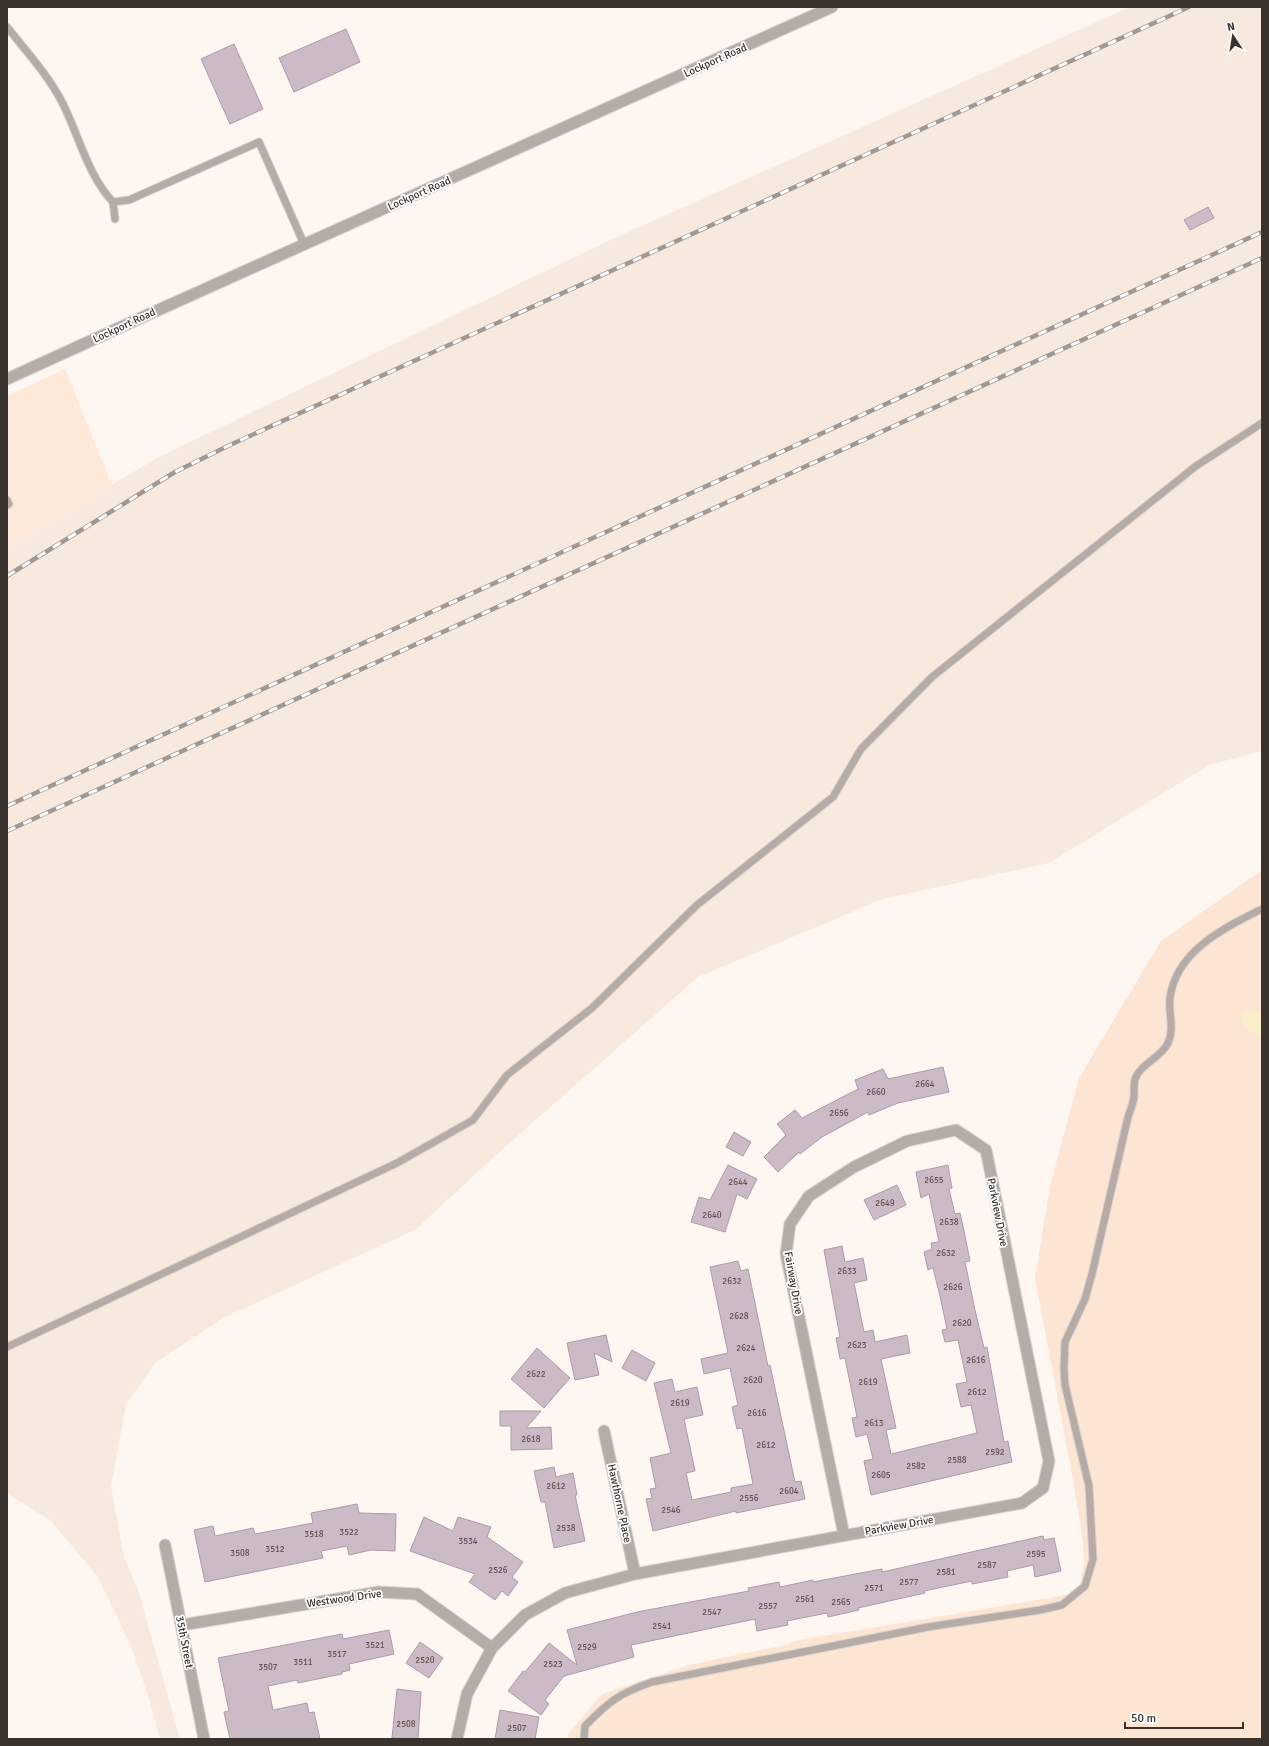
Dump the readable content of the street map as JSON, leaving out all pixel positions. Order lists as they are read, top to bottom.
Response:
{
  "streets": {
    "street": [
      "Lockport Road",
      "Parkview Drive",
      "Fairway Drive",
      "Hawthorne Place",
      "Westwood Drive",
      "35th Street"
    ]
  },
  "crossings": [
    ["Parkview Drive", "Fairway Drive"],
    ["Parkview Drive", "Hawthorne Place"],
    ["Parkview Drive", "Westwood Drive"],
    ["Westwood Drive", "35th Street"]
  ],
  "house_numbers": [
    "2664",
    "2660",
    "2656",
    "2655",
    "2644",
    "2649",
    "2640",
    "2638",
    "2632",
    "2633",
    "2632",
    "2626",
    "2628",
    "2620",
    "2623",
    "2624",
    "2616",
    "2622",
    "2620",
    "2619",
    "2612",
    "2619",
    "2616",
    "2613",
    "2618",
    "2612",
    "2592",
    "2588",
    "2582",
    "2605",
    "2612",
    "2604",
    "2556",
    "2546",
    "2538",
    "3522",
    "3518",
    "3534",
    "3512",
    "3508",
    "2595",
    "2587",
    "2526",
    "2581",
    "2577",
    "2571",
    "2561",
    "2565",
    "2557",
    "2547",
    "2541",
    "3521",
    "2529",
    "3517",
    "2520",
    "3511",
    "2523",
    "3507",
    "2508",
    "2507"
  ],
  "scale_bar": "50 m",
  "north": "top"
}
